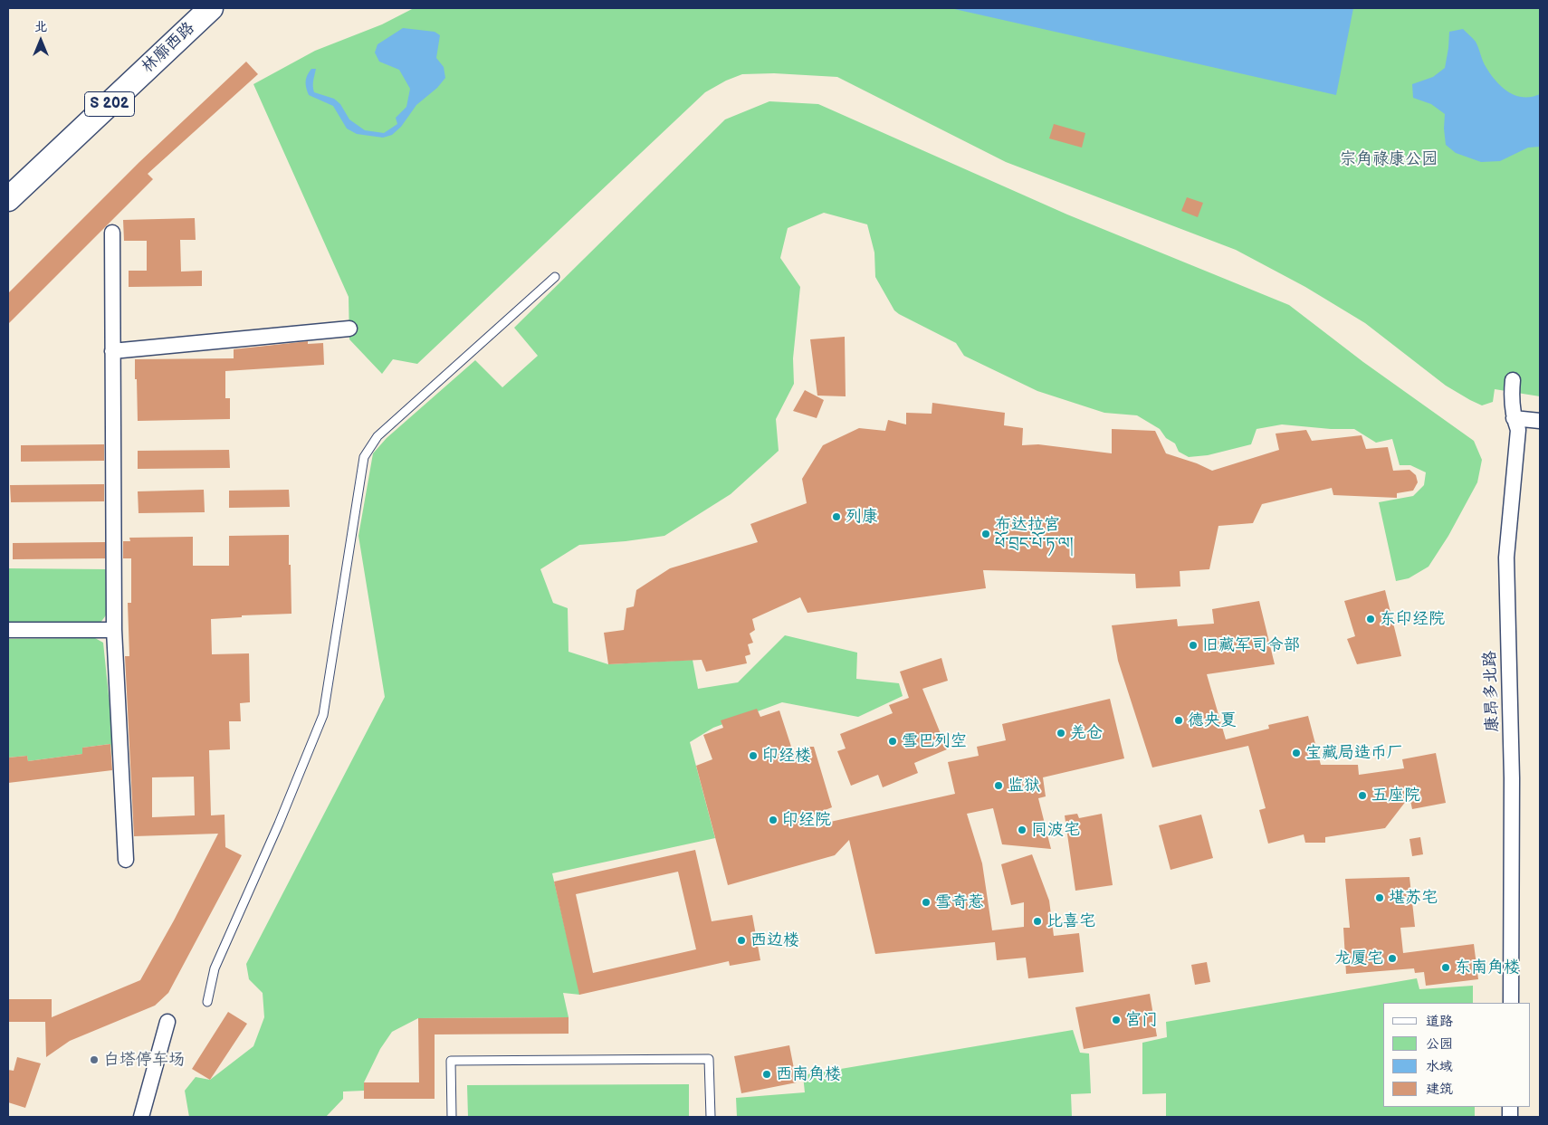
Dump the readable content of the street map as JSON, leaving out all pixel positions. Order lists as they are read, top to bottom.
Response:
{
  "streets": {
    "main road": ["林廓西路", "S 202"],
    "street": ["康昂多北路"]
  },
  "parks": ["宗角禄康公园"],
  "places": [
    "列康",
    "布达拉宫 ཕོ་བྲང་པོ་ཏ་ལ།",
    "东印经院",
    "旧藏军司令部",
    "德央夏",
    "羌仓",
    "雪巴列空",
    "宝藏局造币厂",
    "印经楼",
    "监狱",
    "五座院",
    "印经院",
    "同波宅",
    "堪苏宅",
    "雪奇惹",
    "比喜宅",
    "西边楼",
    "龙厦宅",
    "东南角楼",
    "宫门",
    "白塔停车场",
    "西南角楼"
  ],
  "legend": [
    "道路",
    "公园",
    "水域",
    "建筑"
  ],
  "north": "top"
}
